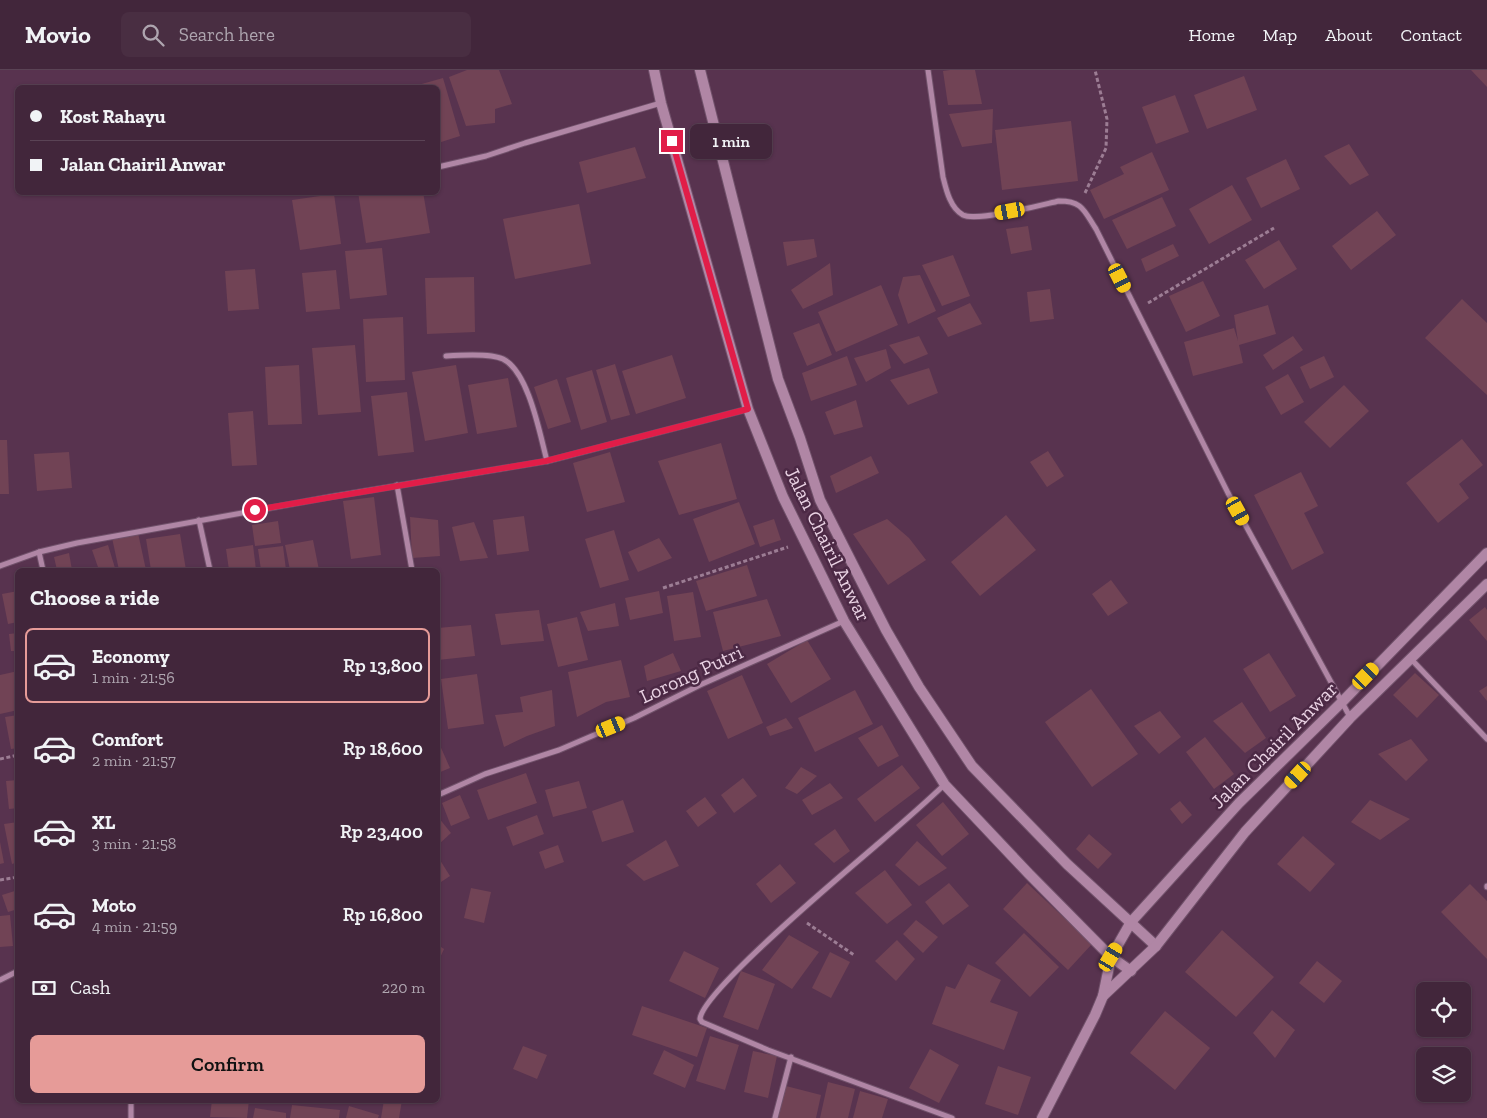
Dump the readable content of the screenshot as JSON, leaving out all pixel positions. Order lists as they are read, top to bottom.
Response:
{
  "streets": {
    "main road": ["Jalan Chairil Anwar"],
    "street": ["Lorong Putri"]
  },
  "crossings": [
    ["Jalan Chairil Anwar", "Lorong Putri"]
  ],
  "page": {
    "header": "Movio",
    "search": "Search here",
    "nav": [
      "Home",
      "Map",
      "About",
      "Contact"
    ],
    "banner": ["Kost Rahayu", "Jalan Chairil Anwar"],
    "bubble": "1 min",
    "heading": "Choose a ride",
    "list": [
      {
        "name": "Economy",
        "note": "1 min · 21:56",
        "value": "Rp 13,800"
      },
      {
        "name": "Comfort",
        "note": "2 min · 21:57",
        "value": "Rp 18,600"
      },
      {
        "name": "XL",
        "note": "3 min · 21:58",
        "value": "Rp 23,400"
      },
      {
        "name": "Moto",
        "note": "4 min · 21:59",
        "value": "Rp 16,800"
      }
    ],
    "pay": ["Cash", "220 m"],
    "buttons": "Confirm"
  }
}
